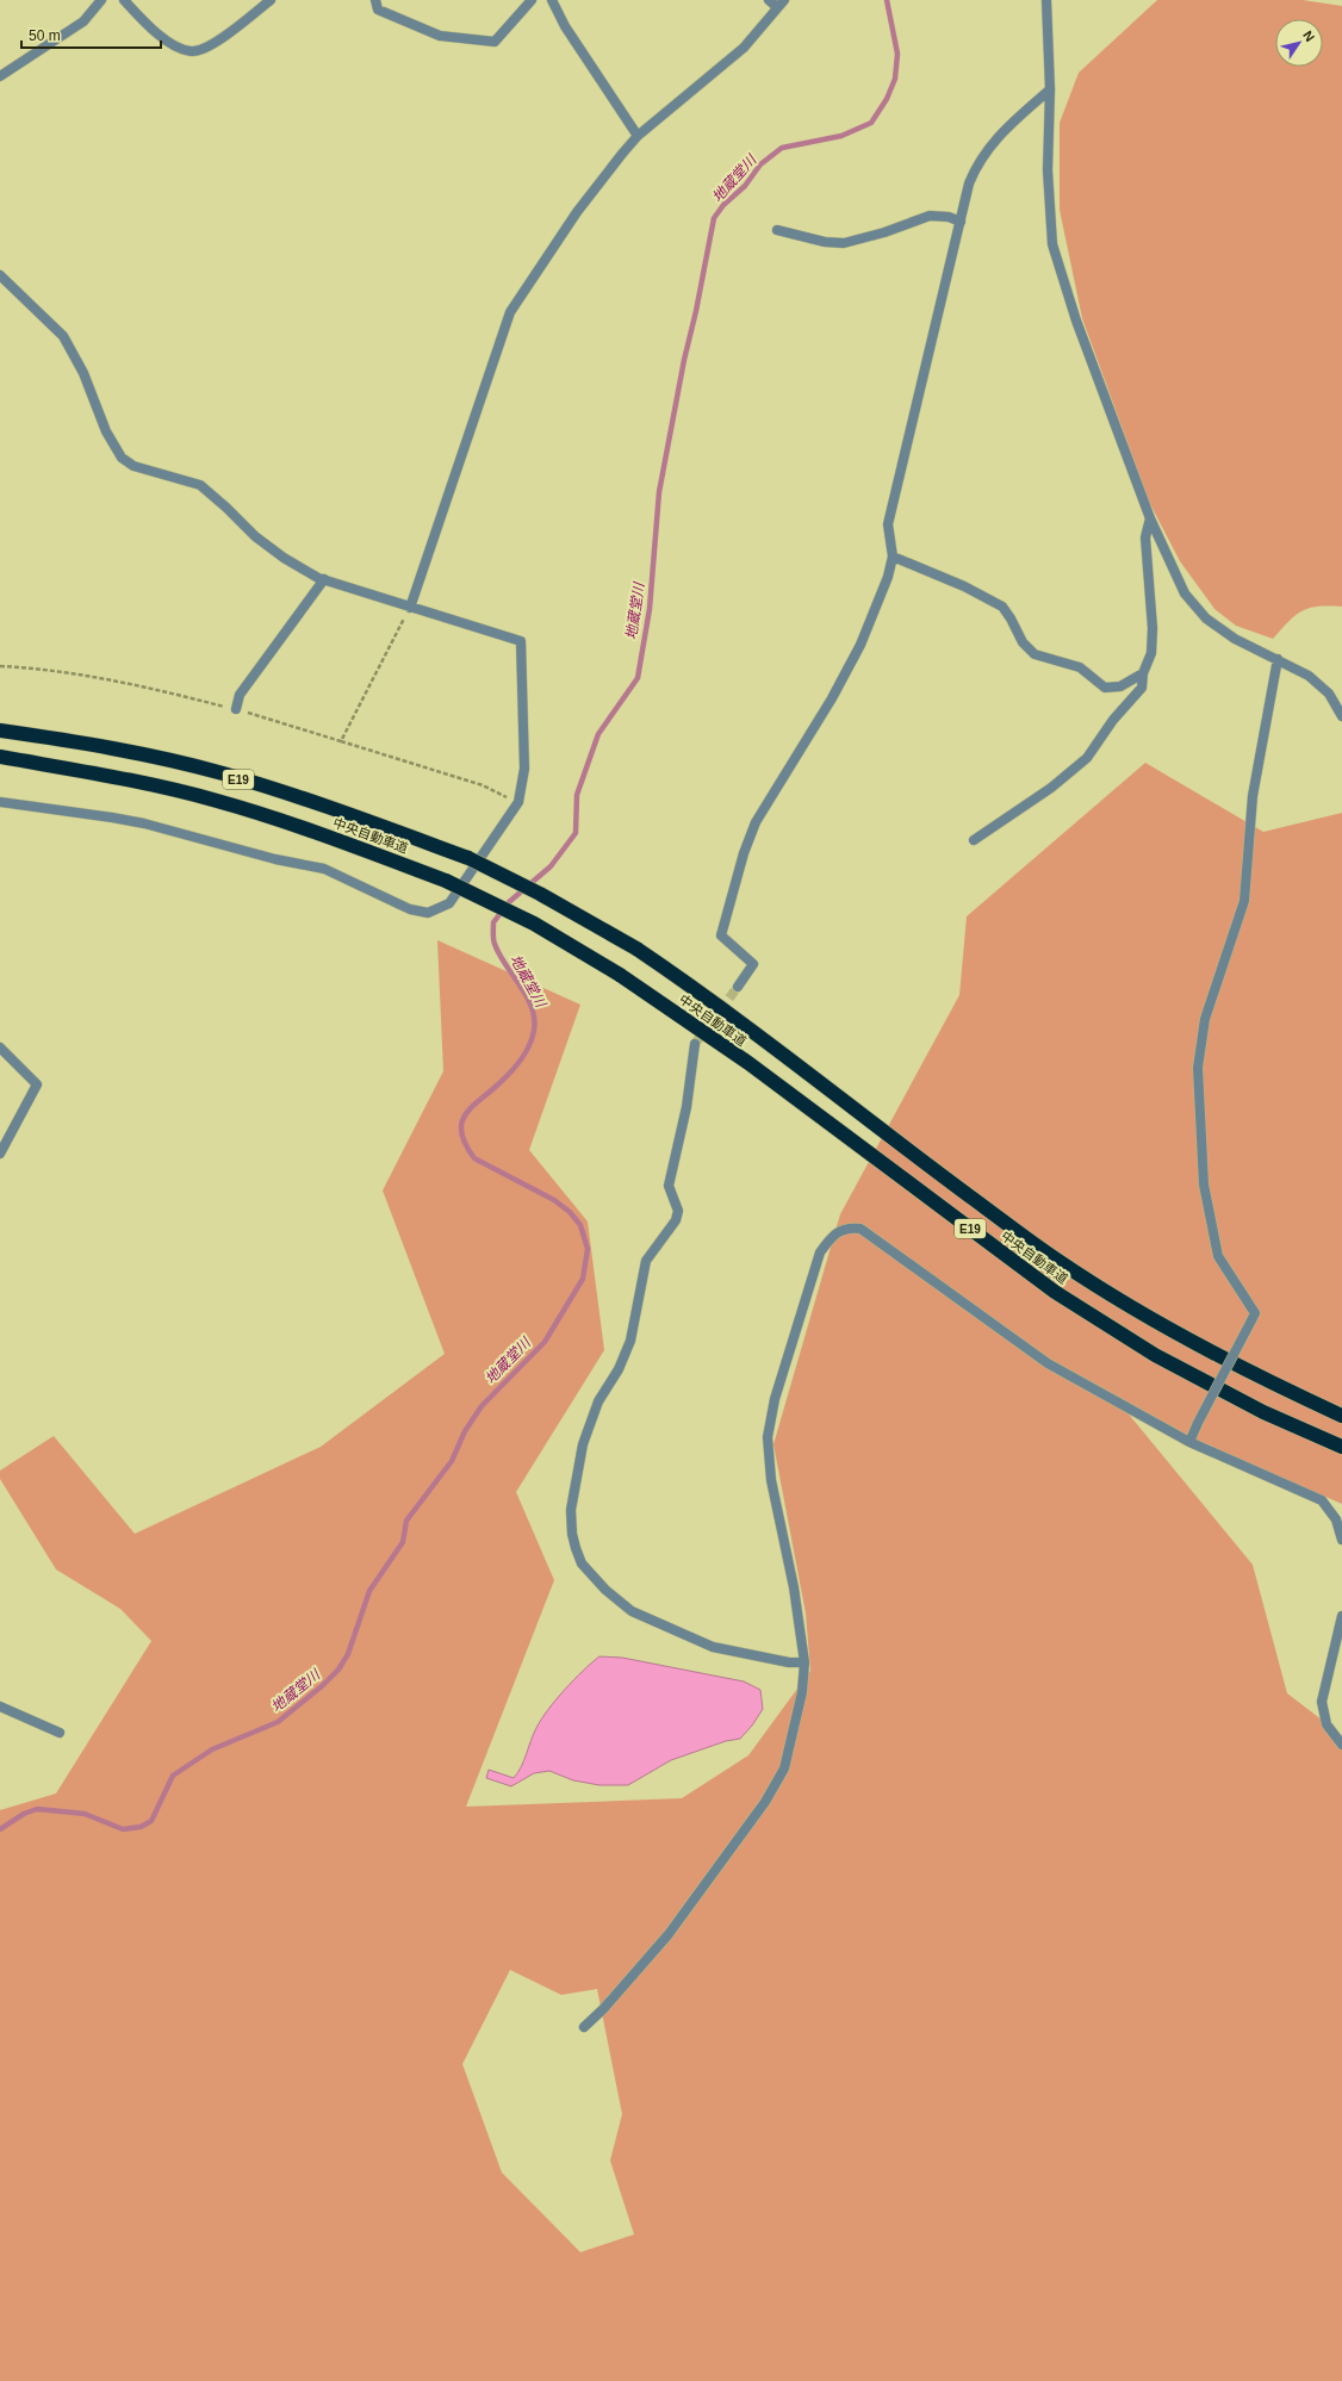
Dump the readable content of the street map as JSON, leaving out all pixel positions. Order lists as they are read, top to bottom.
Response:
{
  "streets": {
    "highway": ["E19", "中央自動車道"]
  },
  "water": ["地蔵堂川"],
  "scale_bar": "50 m",
  "north": "top right"
}
